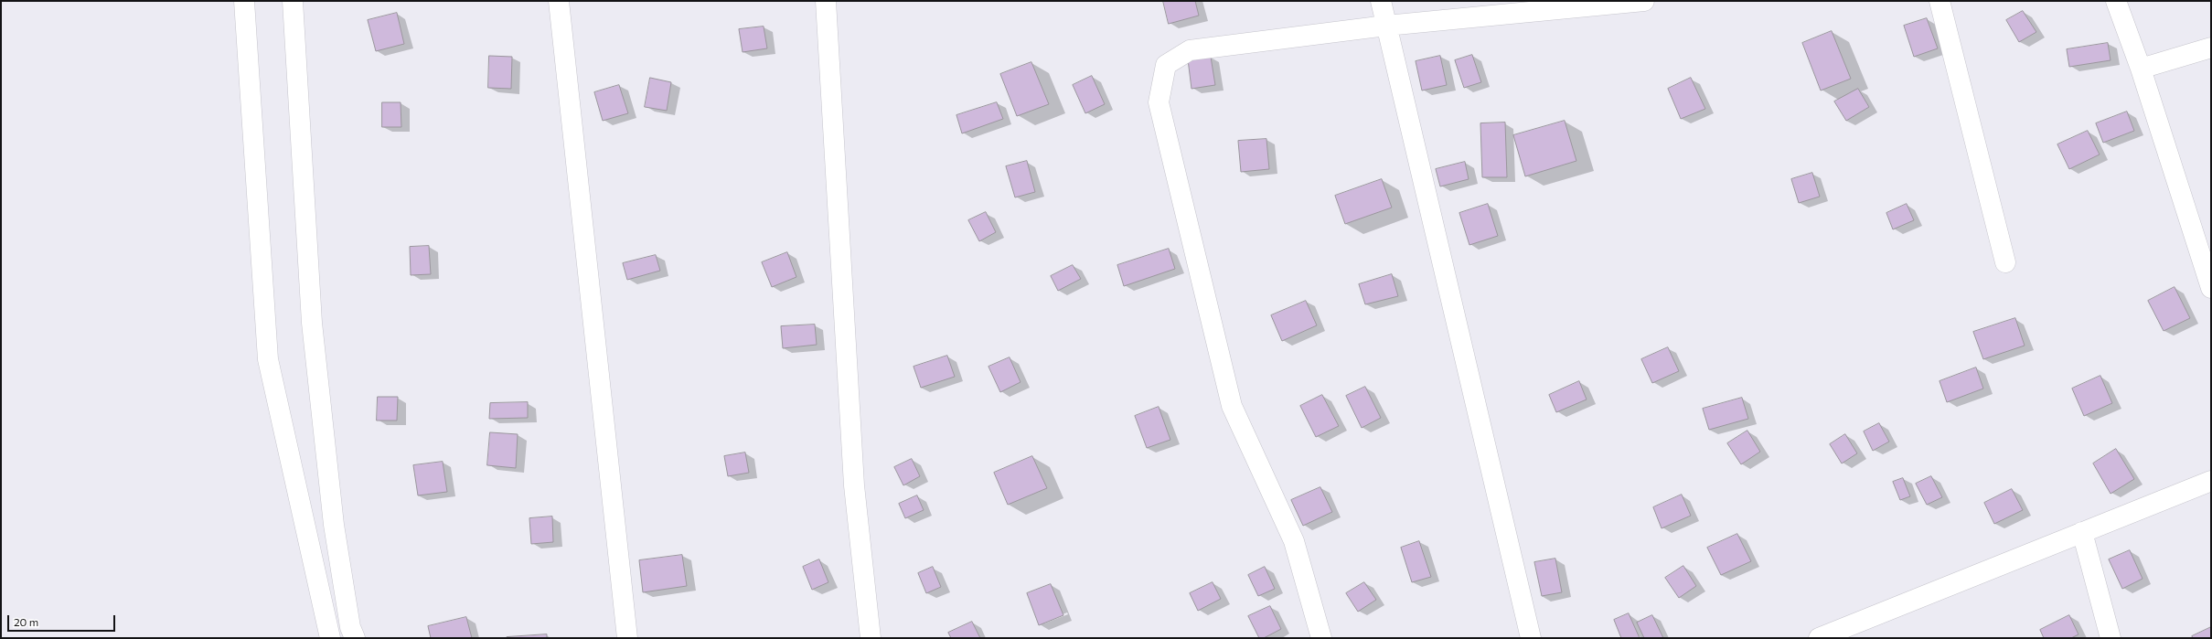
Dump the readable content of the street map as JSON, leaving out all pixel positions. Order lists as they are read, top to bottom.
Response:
{
  "scale_bar": "20 m"
}
